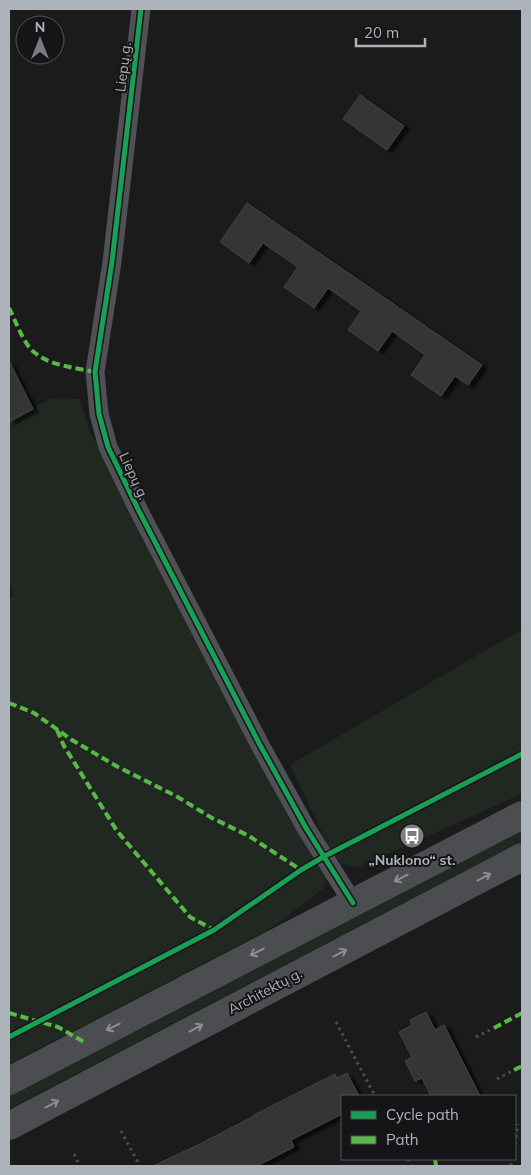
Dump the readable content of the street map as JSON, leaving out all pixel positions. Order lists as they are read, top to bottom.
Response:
{
  "streets": {
    "main road": ["Architektų g."],
    "street": ["Liepų g."]
  },
  "places": {
    "bus stop": ["„Nuklono“ st."]
  },
  "legend": ["Cycle path", "Path"],
  "scale_bar": "20 m",
  "north": "top"
}
